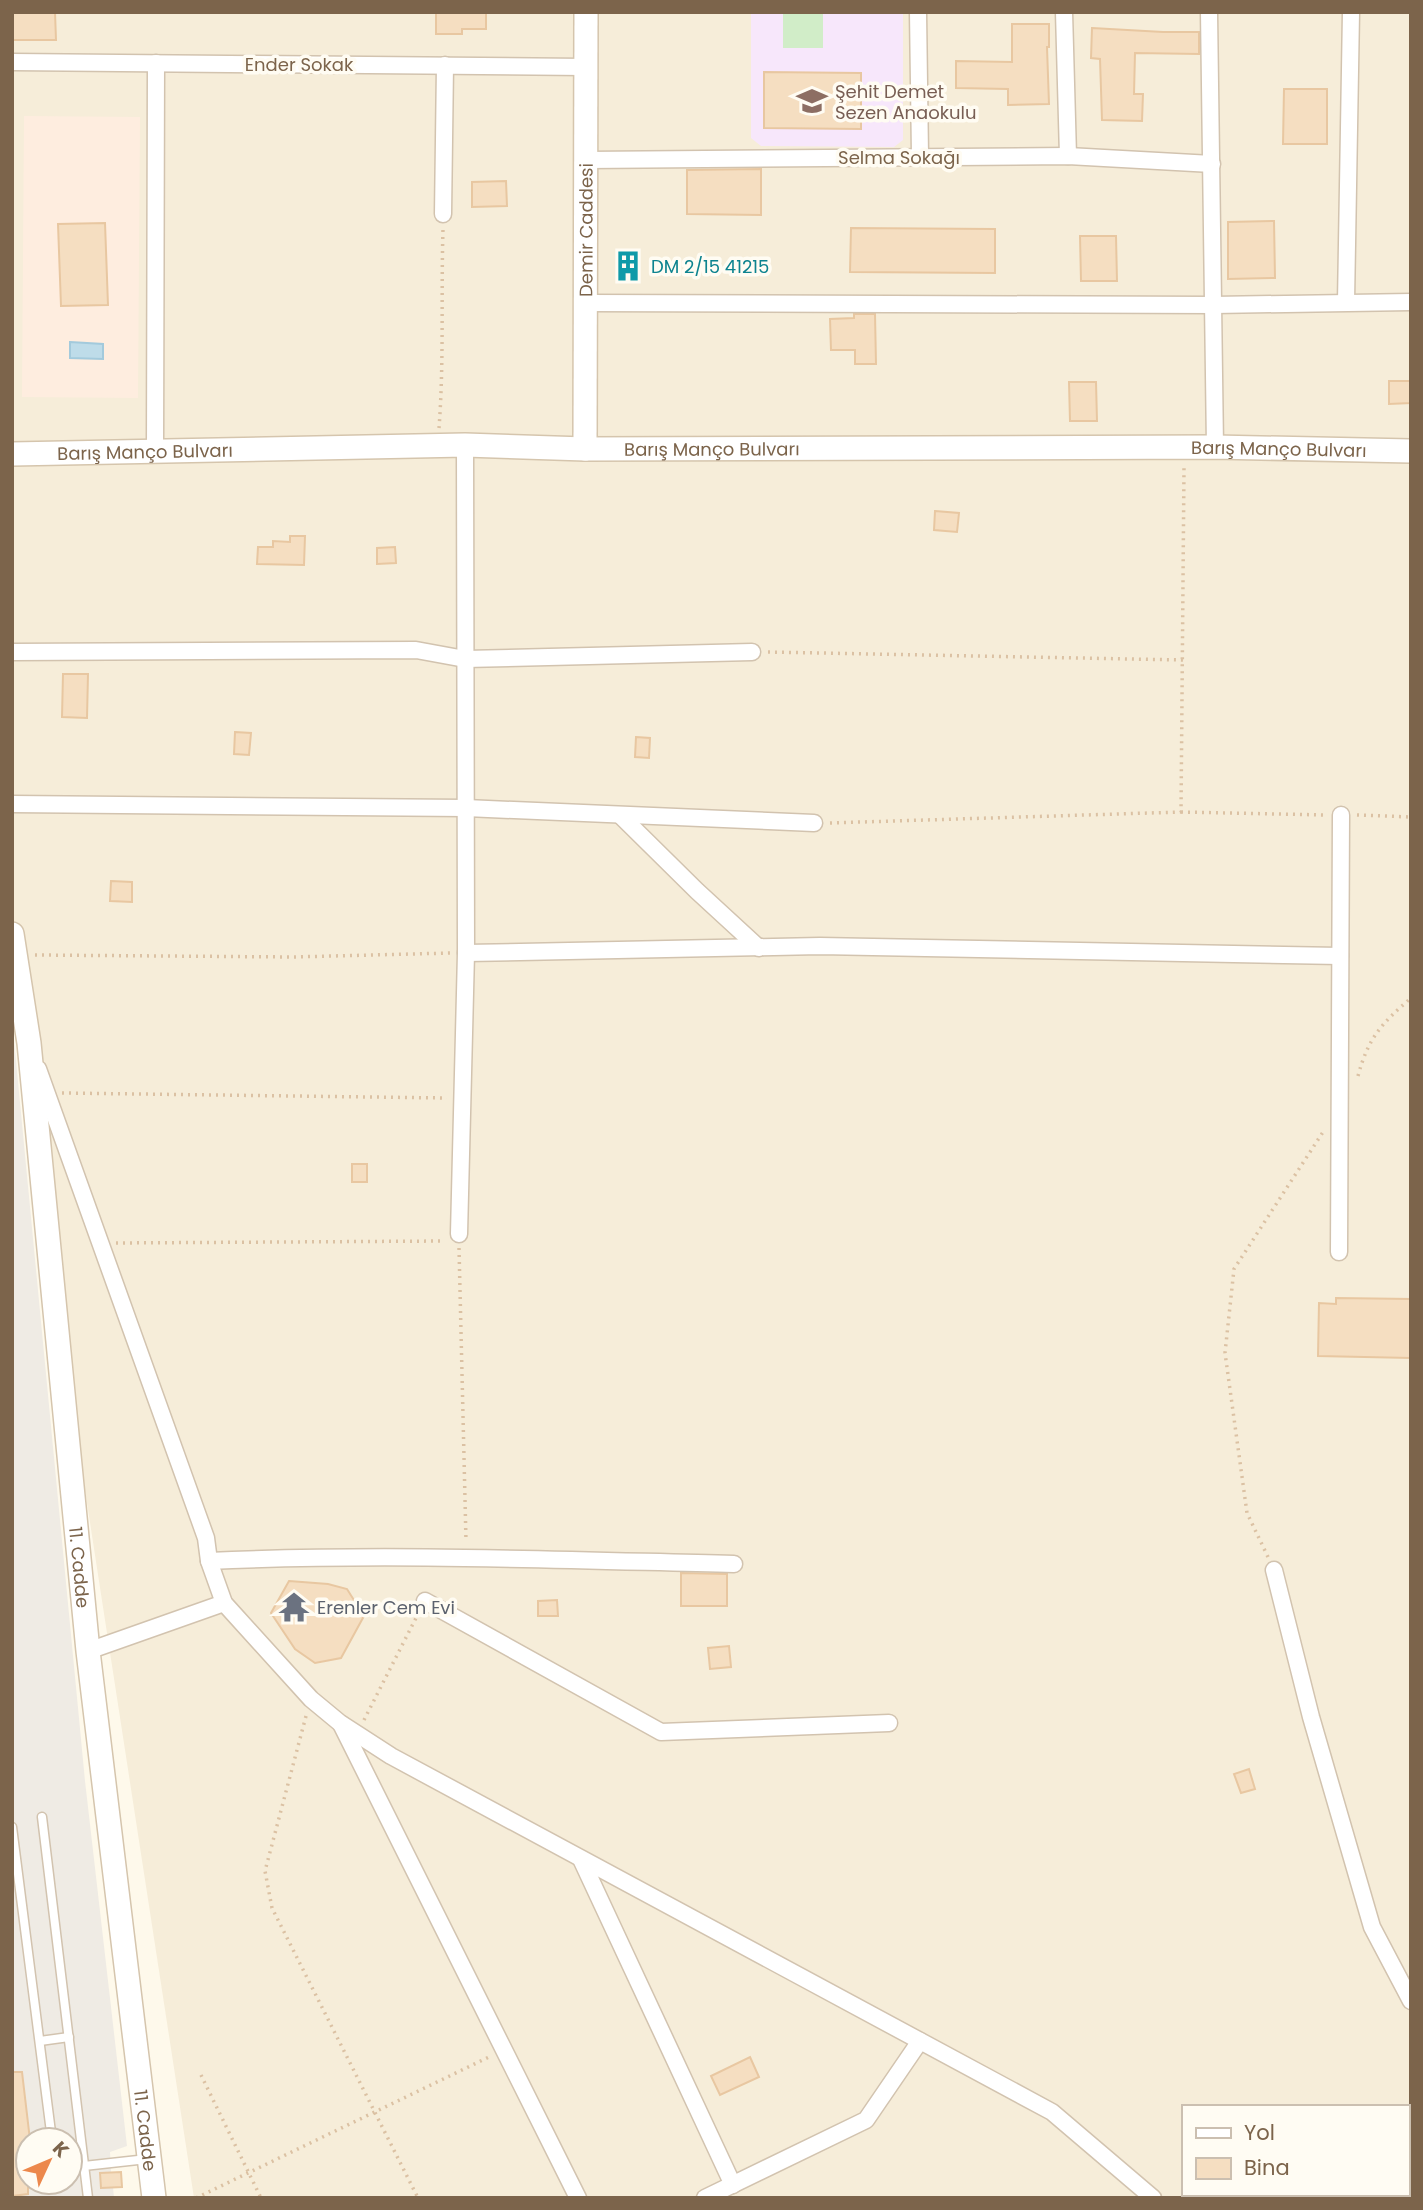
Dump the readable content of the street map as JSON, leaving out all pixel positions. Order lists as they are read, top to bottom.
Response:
{
  "streets": {
    "street": [
      "Ender Sokak",
      "Selma Sokağı",
      "Demir Caddesi",
      "Barış Manço Bulvarı",
      "11. Cadde"
    ]
  },
  "crossings": [
    ["Ender Sokak", "Demir Caddesi"],
    ["Selma Sokağı", "Demir Caddesi"],
    ["Demir Caddesi", "Barış Manço Bulvarı"]
  ],
  "places": {
    "school or university": ["Şehit Demet Sezen Anaokulu"],
    "building": ["DM 2/15 41215"],
    "temple": ["Erenler Cem Evi"]
  },
  "legend": ["Yol", "Bina"],
  "north": "top right"
}
